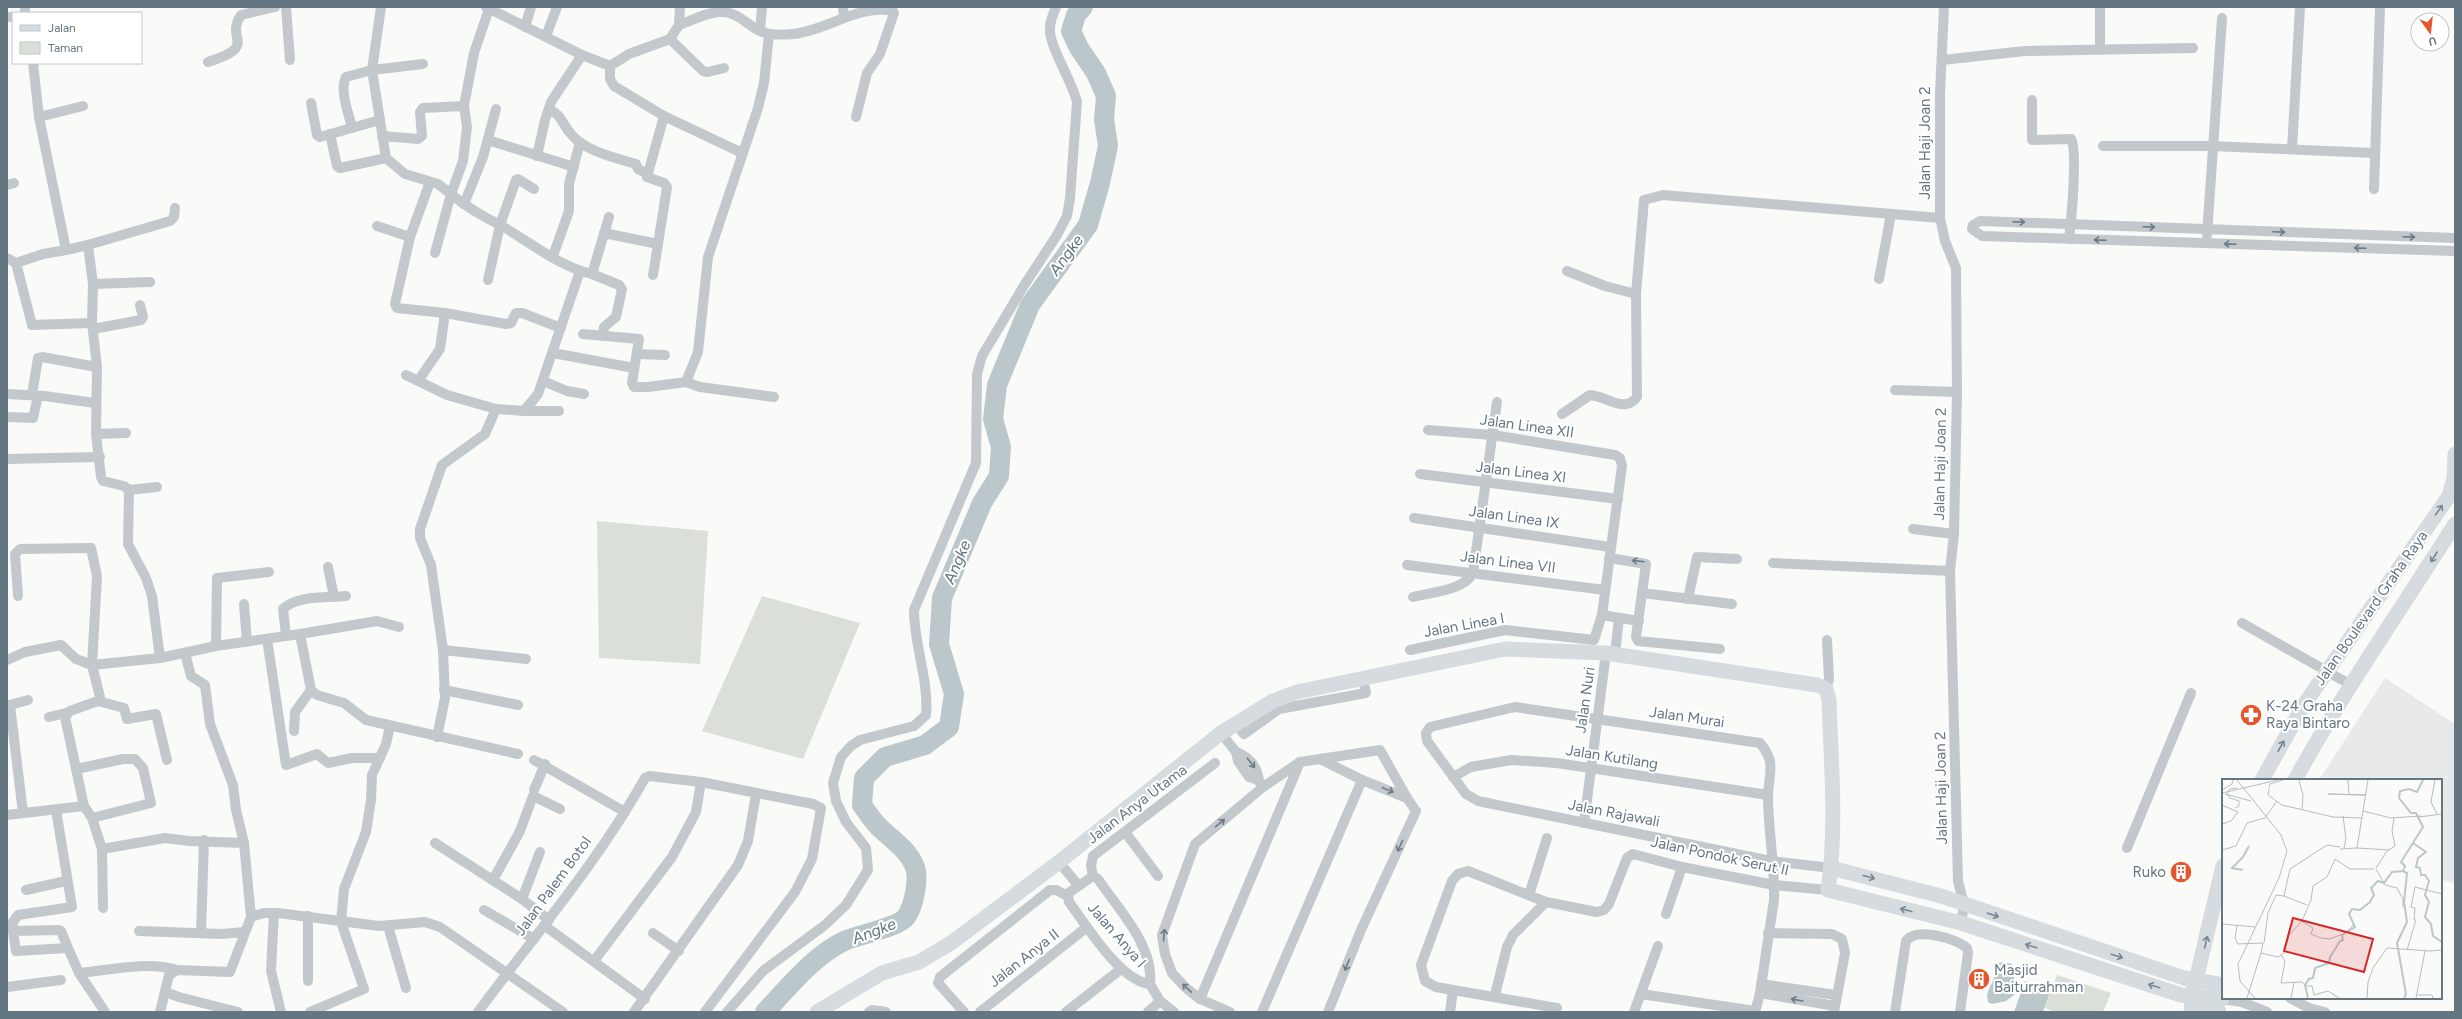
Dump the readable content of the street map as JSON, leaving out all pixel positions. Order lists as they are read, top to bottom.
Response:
{
  "streets": {
    "street": [
      "Jalan Haji Joan 2",
      "Jalan Linea XII",
      "Jalan Linea XI",
      "Jalan Linea IX",
      "Jalan Linea VII",
      "Jalan Boulevard Graha Raya",
      "Jalan Linea I",
      "Jalan Nuri",
      "Jalan Murai",
      "Jalan Kutilang",
      "Jalan Anya Utama",
      "Jalan Rajawali",
      "Jalan Pondok Serut II",
      "Jalan Palem Botol",
      "Jalan Anya I",
      "Jalan Anya II"
    ]
  },
  "crossings": [
    ["Jalan Linea XII", "Jalan Linea XI"],
    ["Jalan Nuri", "Jalan Murai"],
    ["Jalan Nuri", "Jalan Kutilang"],
    ["Jalan Nuri", "Jalan Rajawali"],
    ["Jalan Murai", "Jalan Kutilang"],
    ["Jalan Murai", "Jalan Rajawali"],
    ["Jalan Kutilang", "Jalan Rajawali"],
    ["Jalan Anya Utama", "Jalan Anya I"],
    ["Jalan Anya I", "Jalan Anya II"]
  ],
  "water": ["Angke"],
  "places": {
    "pharmacy": ["K-24 Graha Raya Bintaro"],
    "building": ["Ruko", "Masjid Baiturrahman"]
  },
  "legend": ["Jalan", "Taman"],
  "north": "bottom"
}
